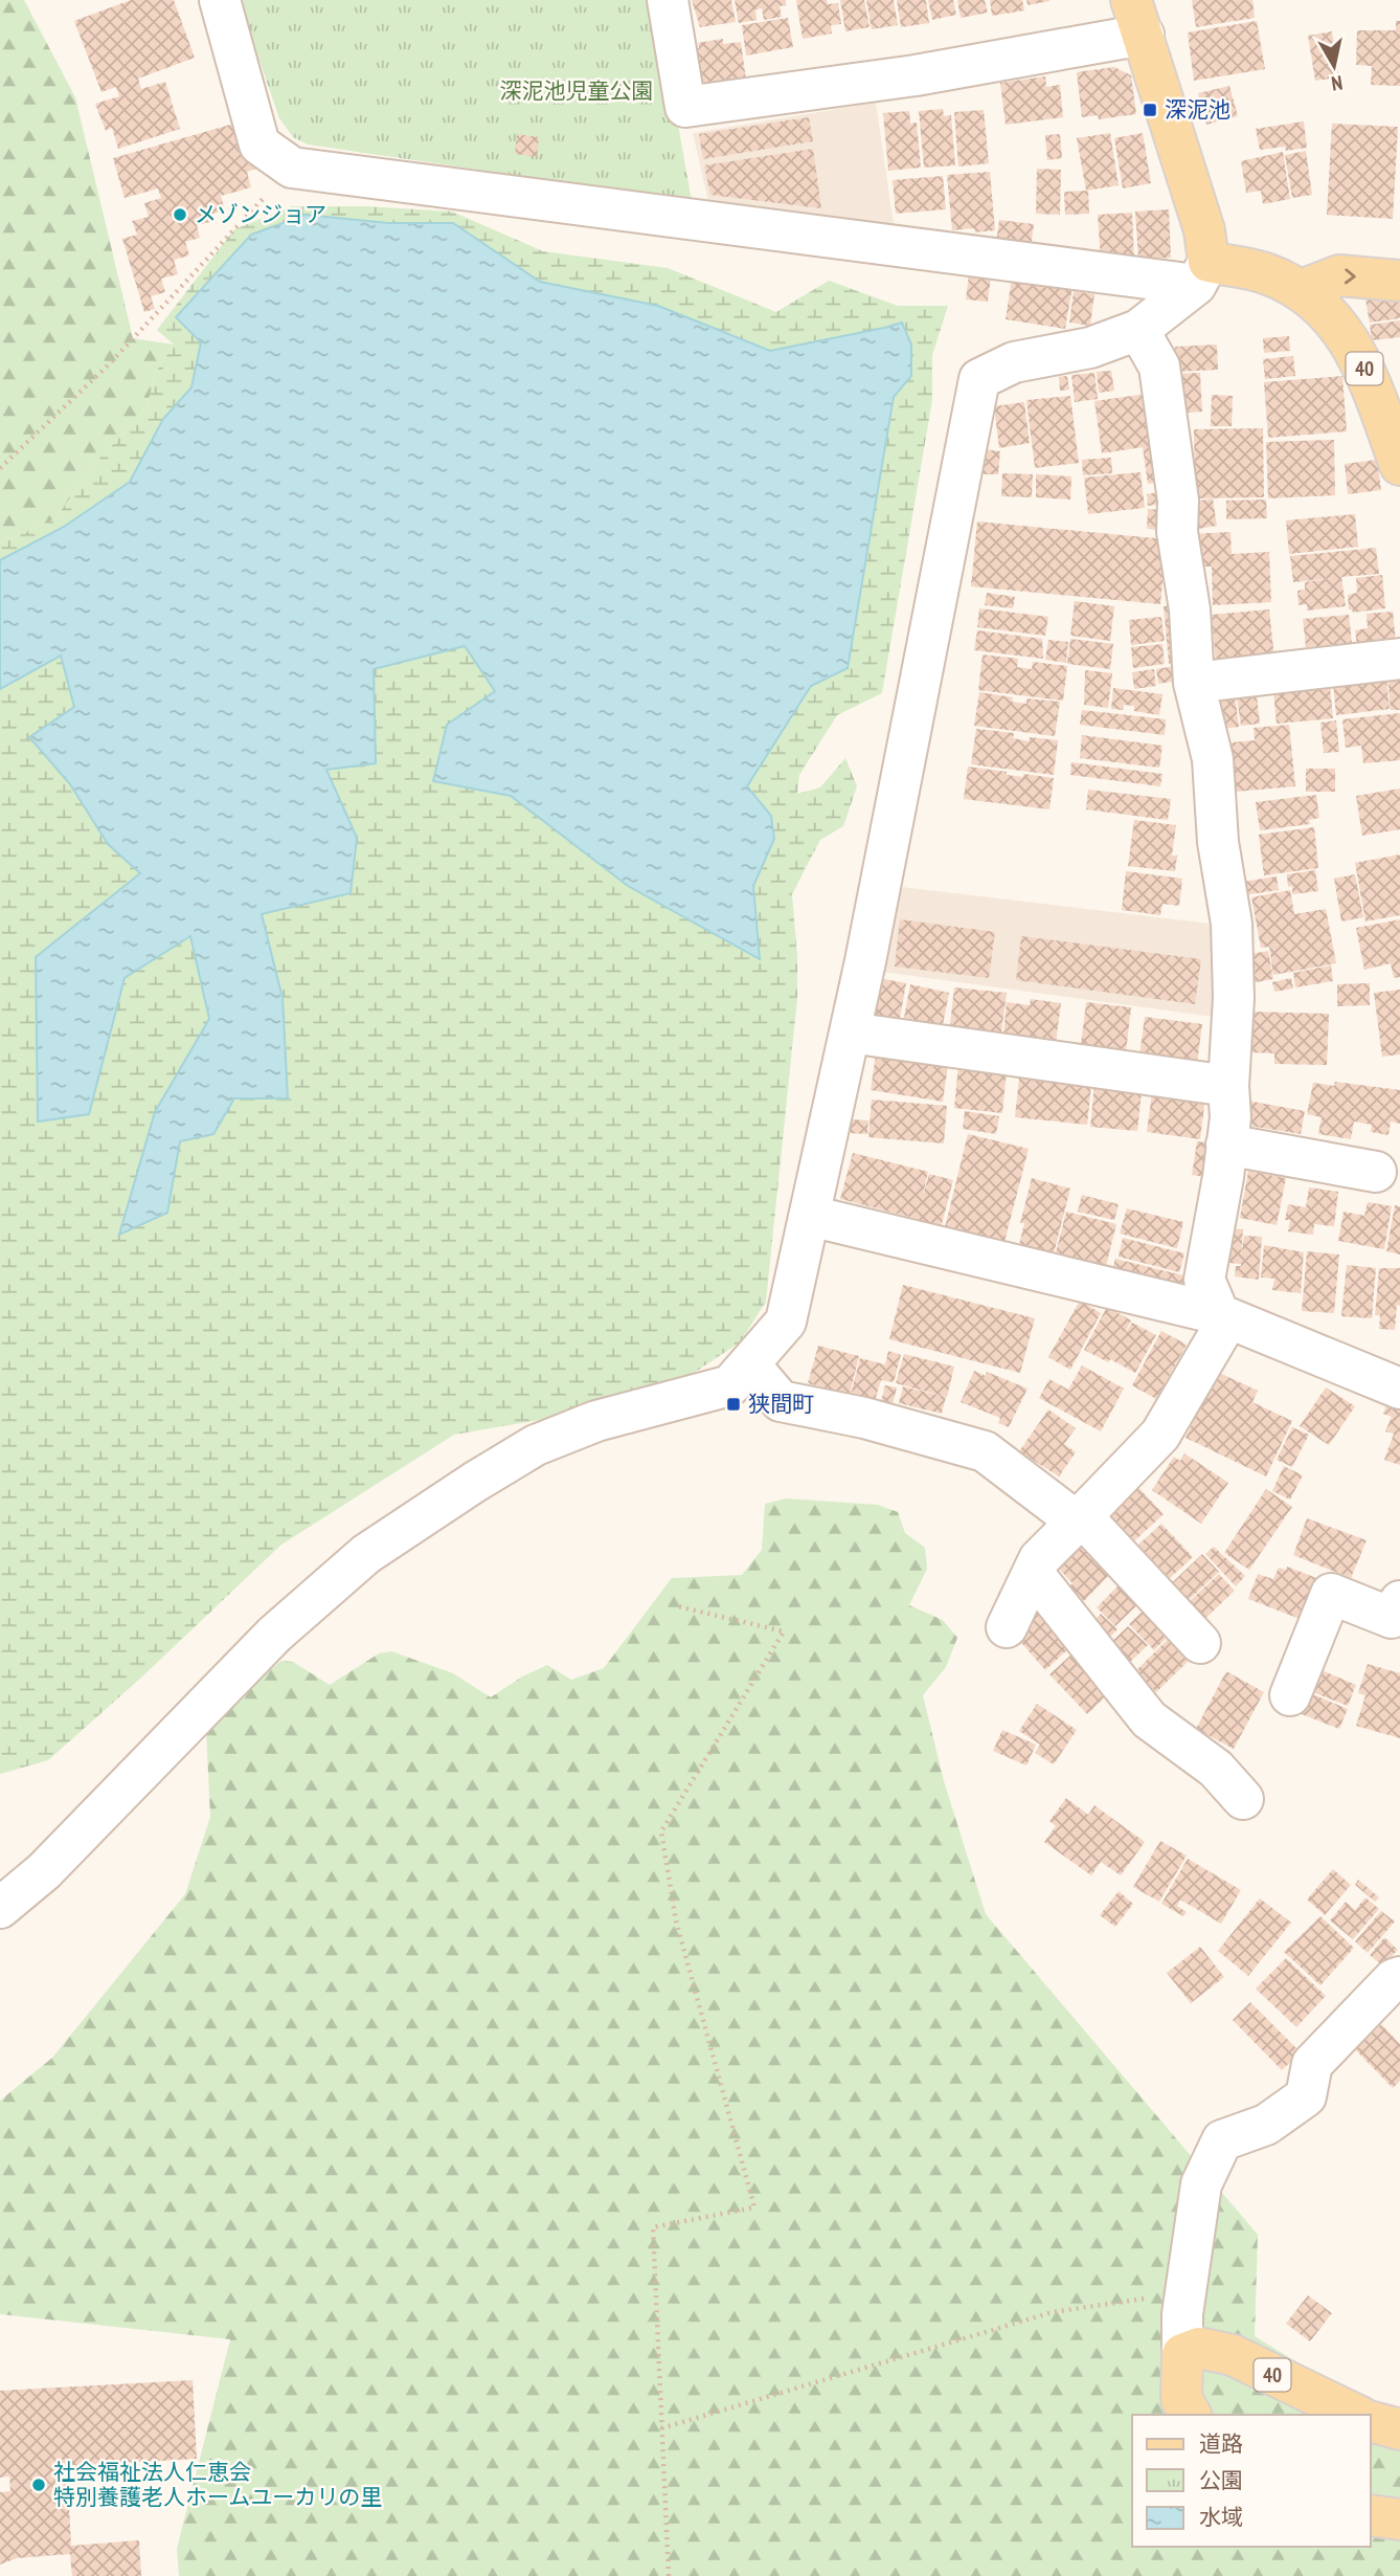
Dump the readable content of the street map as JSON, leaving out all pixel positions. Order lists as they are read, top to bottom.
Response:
{
  "streets": {
    "main road": ["40"]
  },
  "parks": ["深泥池児童公園"],
  "places": {
    "transit": ["深泥池", "狭間町"],
    "other": ["メゾンジョア", "社会福祉法人仁恵会 特別養護老人ホームユーカリの里"]
  },
  "legend": ["道路", "公園", "水域"],
  "north": "bottom"
}
